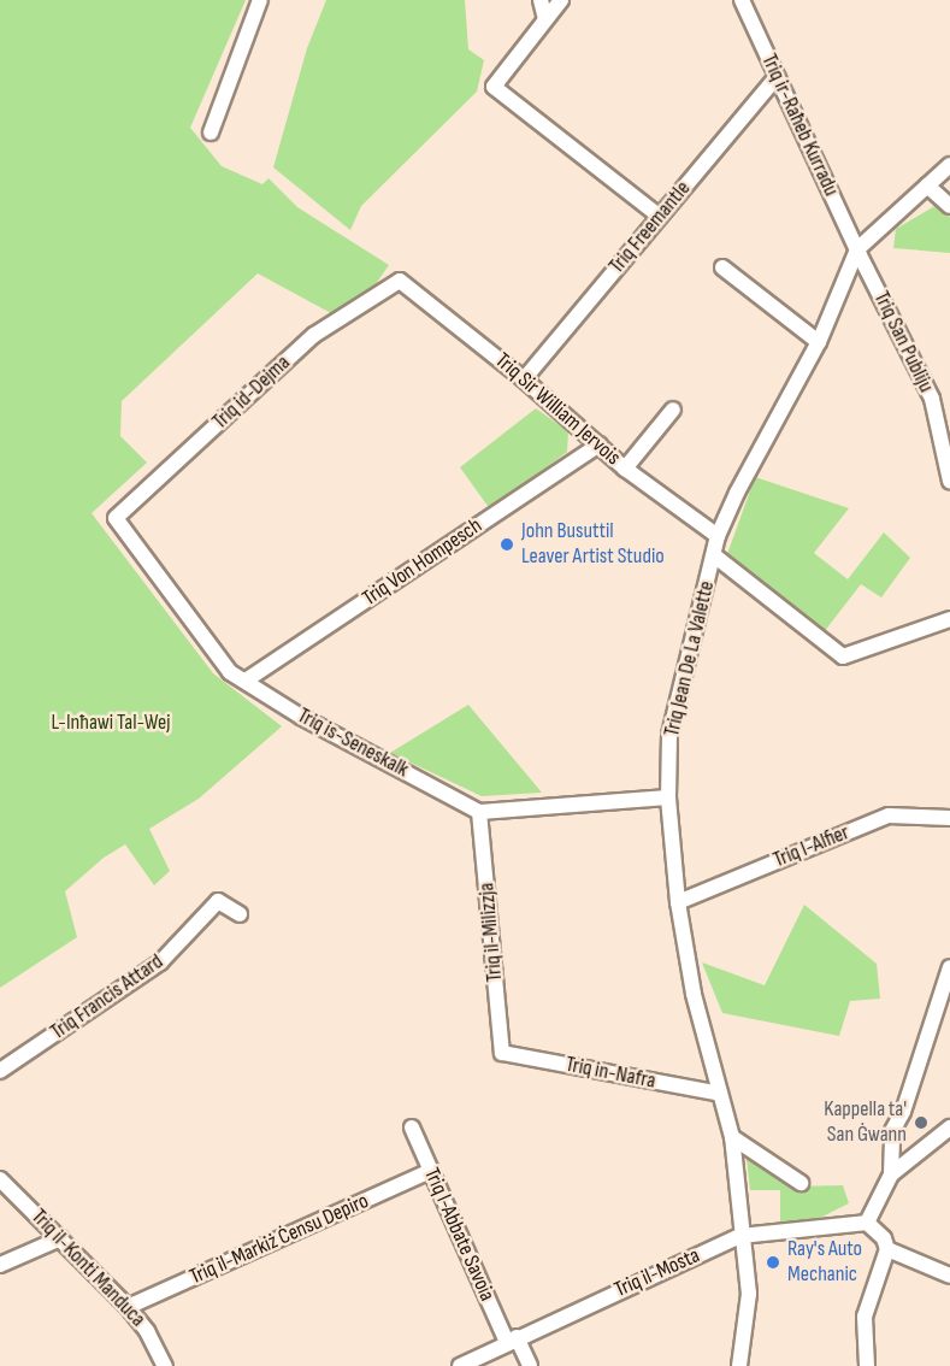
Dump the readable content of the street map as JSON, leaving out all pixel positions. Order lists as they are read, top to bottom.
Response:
{
  "streets": {
    "street": [
      "Triq ir-Raħeb Kurradu",
      "Triq Freemantle",
      "Triq San Publiju",
      "Triq id-Dejma",
      "Triq Sir William Jervois",
      "Triq Von Hompesch",
      "Triq Jean De La Valette",
      "Triq is-Seneskalk",
      "Triq l-Alfier",
      "Triq il-Milizzja",
      "Triq Francis Attard",
      "Triq in-Nafra",
      "Triq l-Abbate Savoia",
      "Triq il-Markiż Ċensu Depiro",
      "Triq il-Konti Manduca",
      "Triq il-Mosta"
    ]
  },
  "crossings": [
    ["Triq ir-Raħeb Kurradu", "Triq Freemantle"],
    ["Triq ir-Raħeb Kurradu", "Triq San Publiju"],
    ["Triq ir-Raħeb Kurradu", "Triq Jean De La Valette"],
    ["Triq Freemantle", "Triq Sir William Jervois"],
    ["Triq San Publiju", "Triq Jean De La Valette"],
    ["Triq id-Dejma", "Triq Sir William Jervois"],
    ["Triq id-Dejma", "Triq is-Seneskalk"],
    ["Triq Sir William Jervois", "Triq Von Hompesch"],
    ["Triq Sir William Jervois", "Triq Jean De La Valette"],
    ["Triq Von Hompesch", "Triq is-Seneskalk"],
    ["Triq Jean De La Valette", "Triq l-Alfier"],
    ["Triq Jean De La Valette", "Triq in-Nafra"],
    ["Triq Jean De La Valette", "Triq il-Mosta"],
    ["Triq is-Seneskalk", "Triq il-Milizzja"],
    ["Triq il-Milizzja", "Triq in-Nafra"],
    ["Triq l-Abbate Savoia", "Triq il-Markiż Ċensu Depiro"],
    ["Triq l-Abbate Savoia", "Triq il-Mosta"],
    ["Triq il-Markiż Ċensu Depiro", "Triq il-Konti Manduca"]
  ],
  "parks": ["L-Inħawi Tal-Wej"],
  "places": ["John Busuttil Leaver Artist Studio", "Kappella ta' San Ġwann", "Ray's Auto Mechanic"]
}
